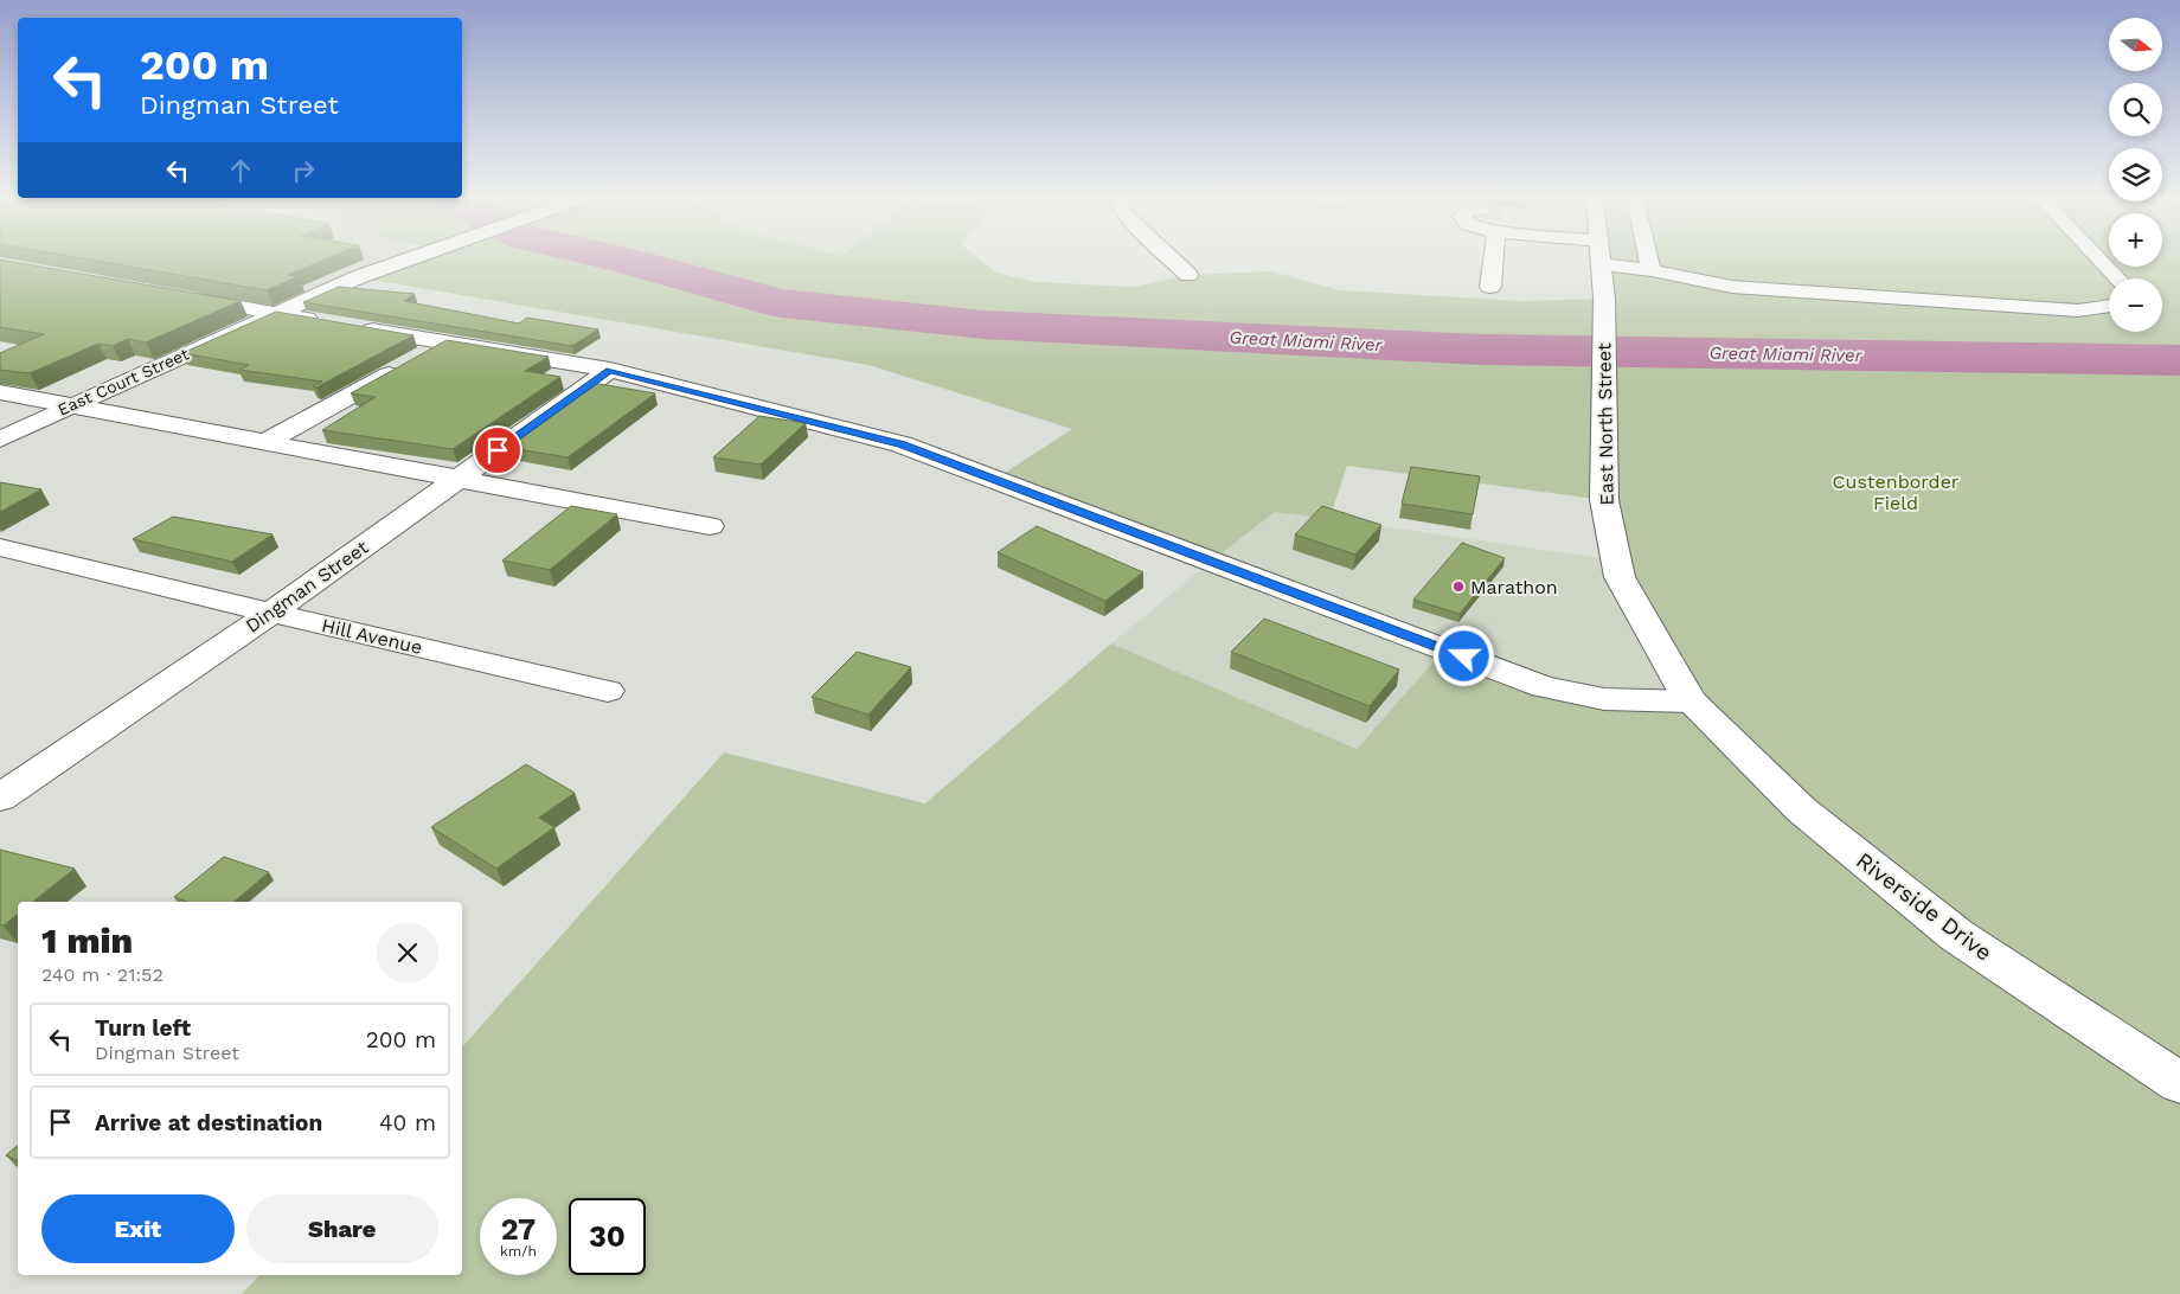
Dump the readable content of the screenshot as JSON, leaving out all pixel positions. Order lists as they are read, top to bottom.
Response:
{
  "streets": {
    "street": [
      "East Court Street",
      "East North Street",
      "Dingman Street",
      "Hill Avenue",
      "Riverside Drive"
    ]
  },
  "crossings": [
    ["East North Street", "Riverside Drive"],
    ["Dingman Street", "Hill Avenue"]
  ],
  "water": ["Great Miami River"],
  "parks": ["Custenborder Field"],
  "places": ["Marathon"],
  "north": "right",
  "page": {
    "map_buttons": ["+", "−"],
    "turn": ["200 m", "Dingman Street"],
    "heading": ["1 min", "240 m · 21:52"],
    "list": [
      {
        "name": "Turn left",
        "note": "Dingman Street",
        "value": "200 m"
      },
      {
        "name": "Arrive at destination",
        "value": "40 m"
      }
    ],
    "buttons": ["Exit", "Share"],
    "speed": "27 km/h",
    "limit": "30"
  }
}
